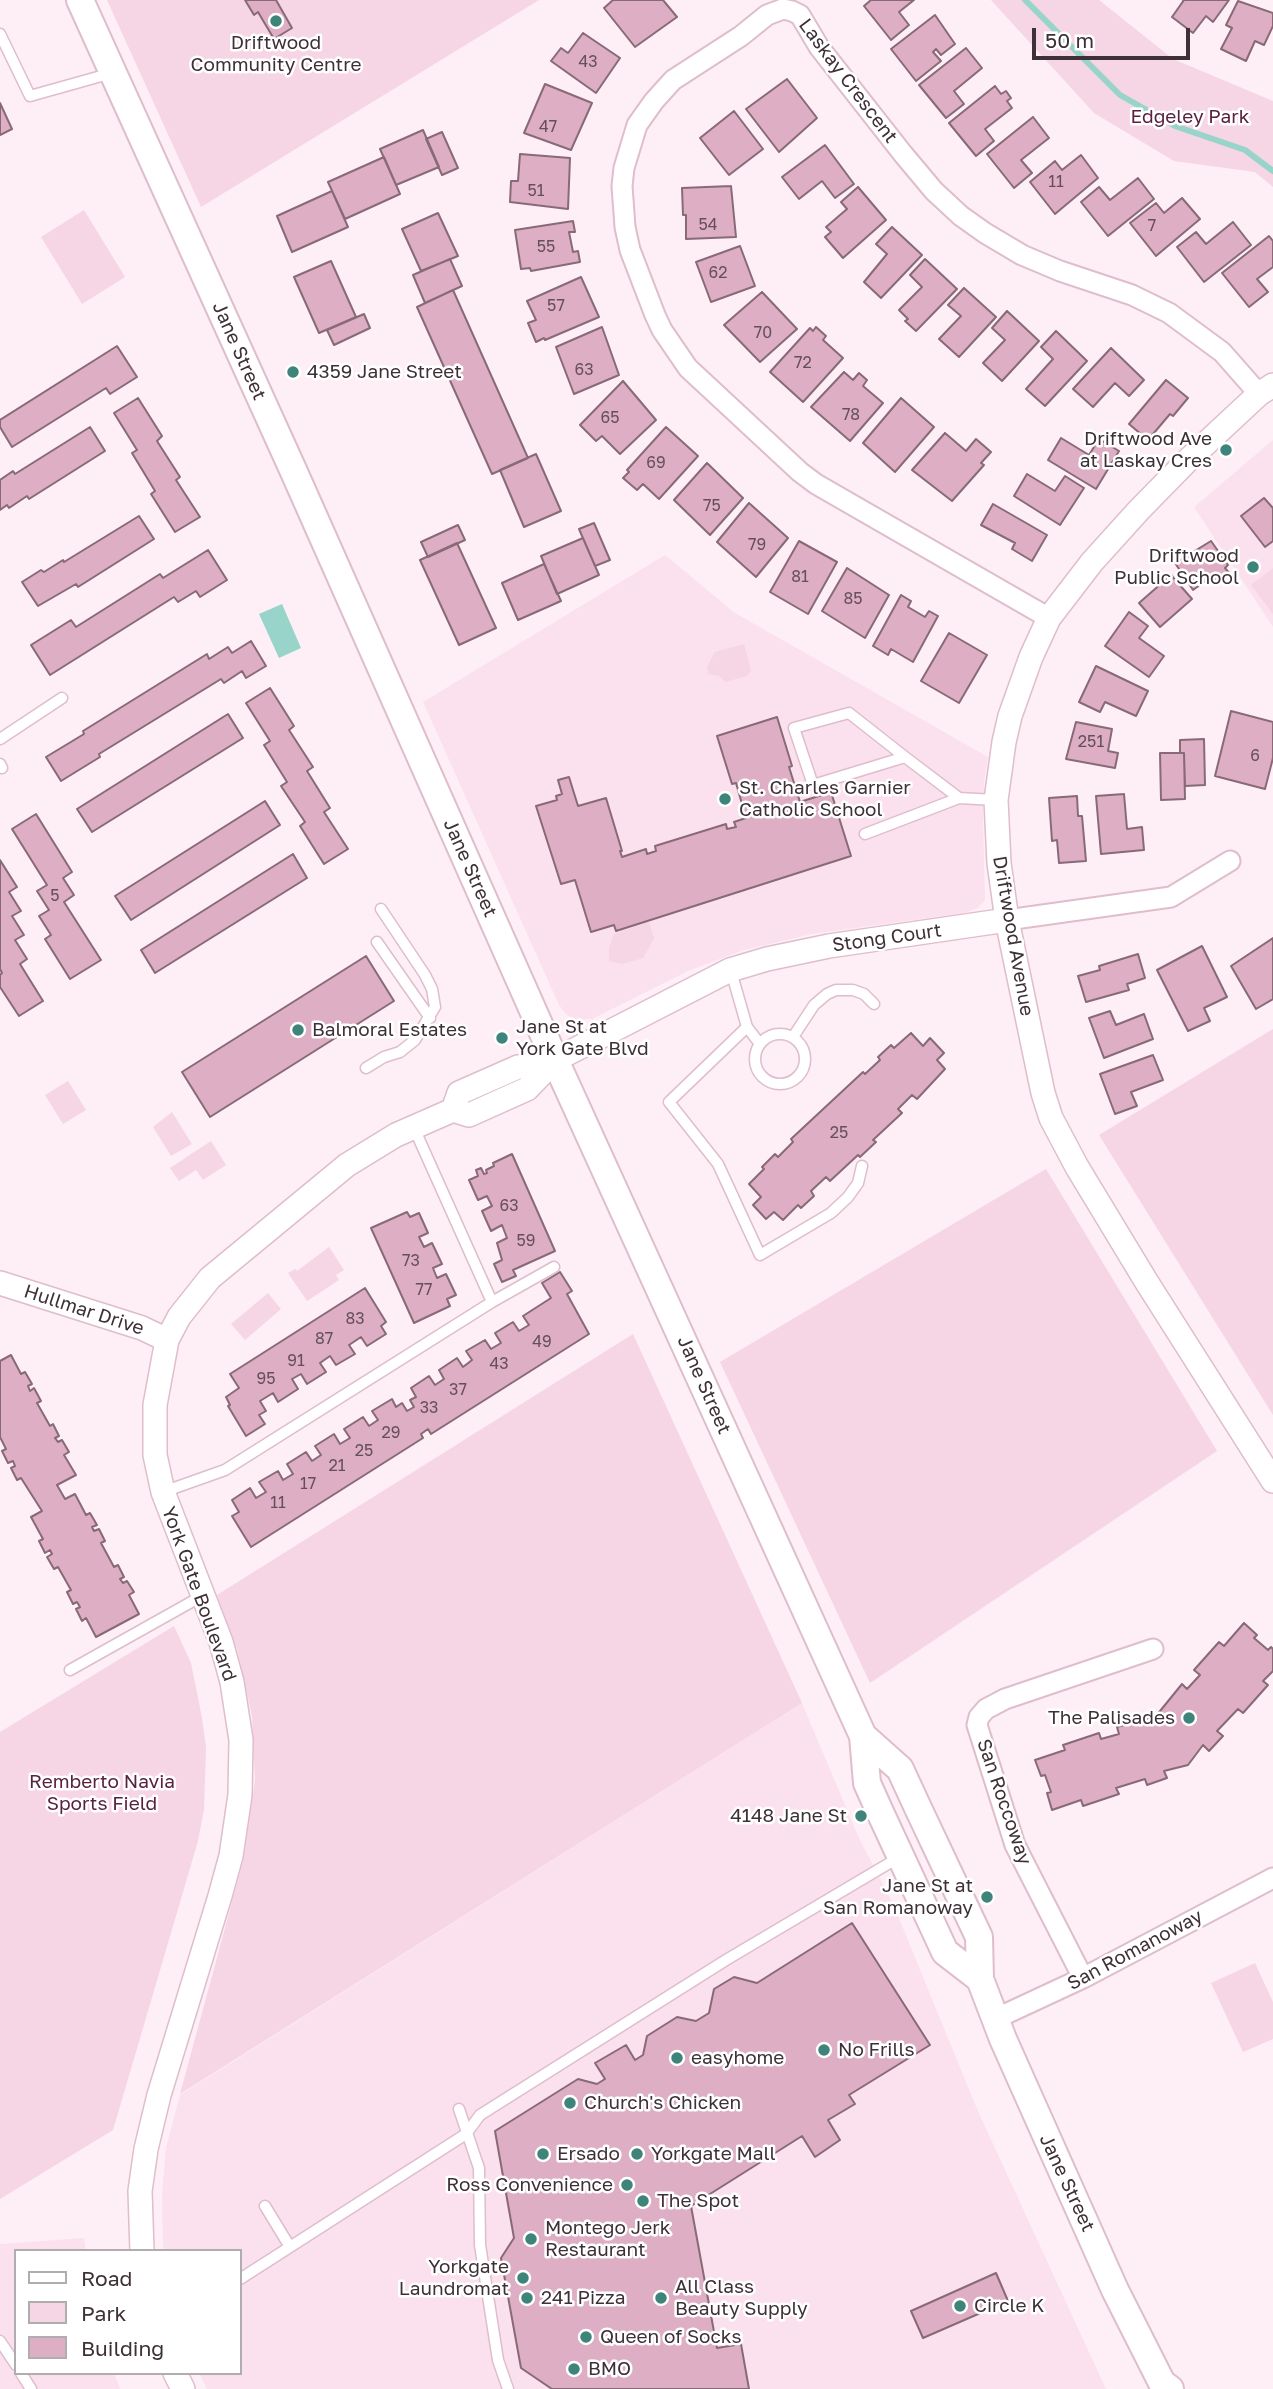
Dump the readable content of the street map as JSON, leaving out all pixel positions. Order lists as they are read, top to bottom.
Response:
{
  "streets": {
    "main road": ["Jane Street"],
    "street": [
      "Laskay Crescent",
      "Driftwood Avenue",
      "Stong Court",
      "Hullmar Drive",
      "York Gate Boulevard",
      "San Roccoway",
      "San Romanoway"
    ]
  },
  "crossings": [
    ["Laskay Crescent", "Driftwood Avenue"],
    ["Jane Street", "Stong Court"],
    ["Jane Street", "York Gate Boulevard"],
    ["Jane Street", "San Romanoway"],
    ["Driftwood Avenue", "Stong Court"],
    ["Stong Court", "York Gate Boulevard"],
    ["Hullmar Drive", "York Gate Boulevard"],
    ["San Roccoway", "San Romanoway"]
  ],
  "parks": ["Edgeley Park", "Remberto Navia Sports Field"],
  "places": [
    "Driftwood Community Centre",
    "4359 Jane Street",
    "Driftwood Ave at Laskay Cres",
    "Driftwood Public School",
    "St. Charles Garnier Catholic School",
    "Balmoral Estates",
    "Jane St at York Gate Blvd",
    "The Palisades",
    "4148 Jane St",
    "Jane St at San Romanoway",
    "No Frills",
    "easyhome",
    "Church's Chicken",
    "Ersado",
    "Yorkgate Mall",
    "Ross Convenience",
    "The Spot",
    "Montego Jerk Restaurant",
    "Yorkgate Laundromat",
    "241 Pizza",
    "All Class Beauty Supply",
    "Circle K",
    "Queen of Socks",
    "BMO"
  ],
  "house_numbers": [
    "43",
    "47",
    "11",
    "51",
    "54",
    "7",
    "55",
    "62",
    "57",
    "70",
    "72",
    "63",
    "78",
    "65",
    "69",
    "75",
    "79",
    "81",
    "85",
    "251",
    "6",
    "5",
    "25",
    "63",
    "59",
    "73",
    "77",
    "83",
    "87",
    "49",
    "91",
    "43",
    "95",
    "37",
    "33",
    "29",
    "25",
    "21",
    "17",
    "11"
  ],
  "legend": ["Road", "Park", "Building"],
  "scale_bar": "50 m"
}
